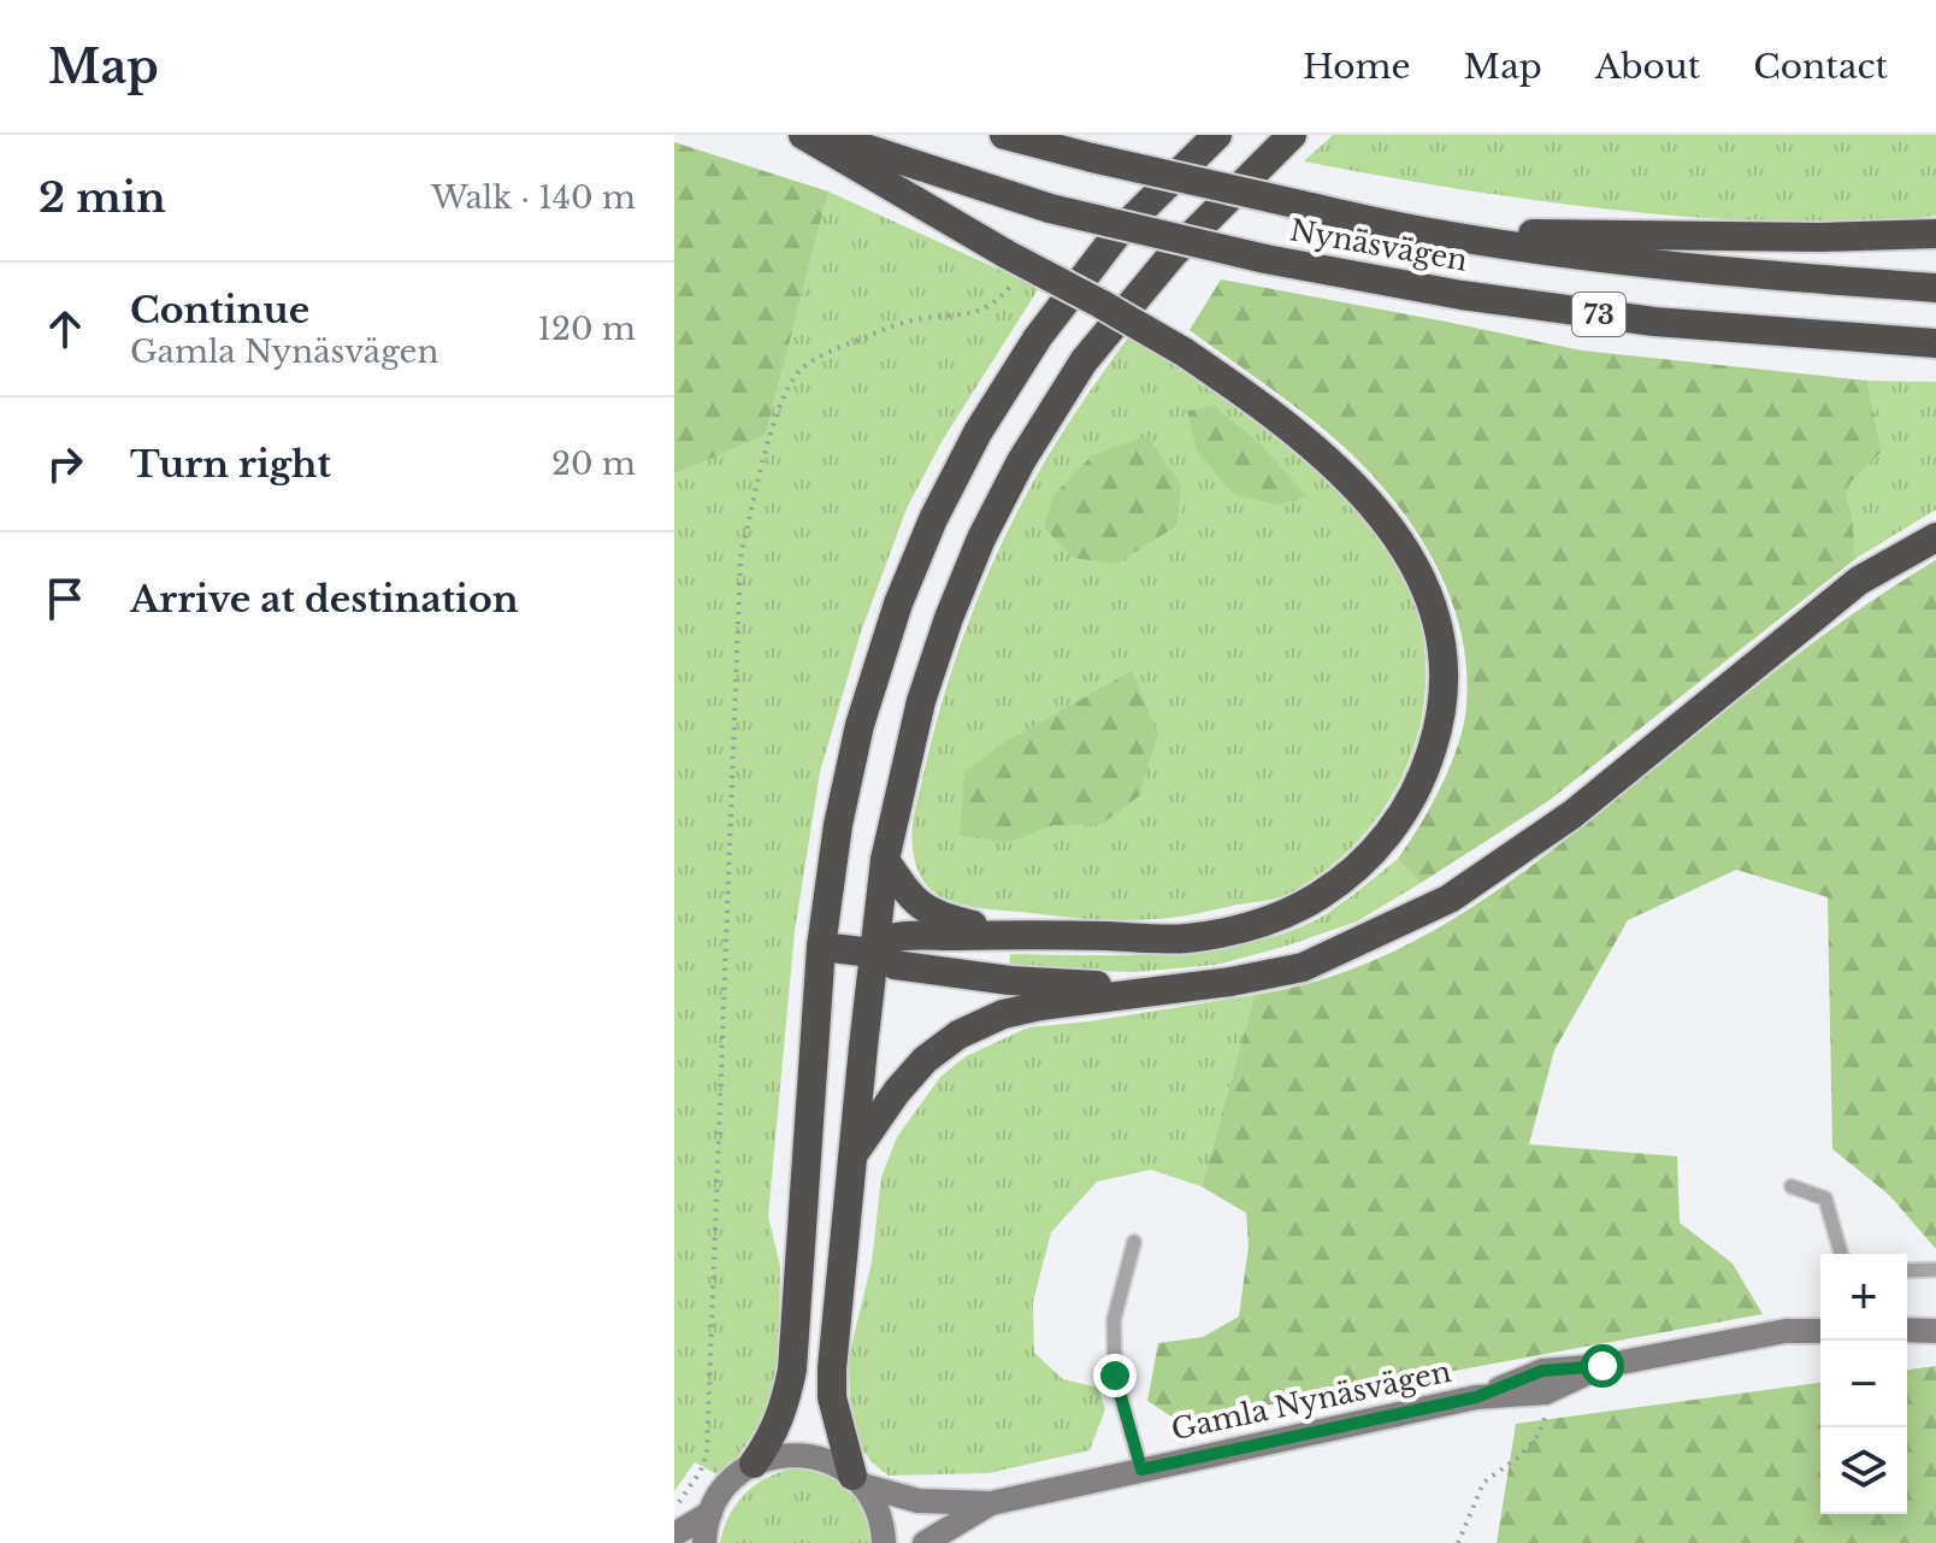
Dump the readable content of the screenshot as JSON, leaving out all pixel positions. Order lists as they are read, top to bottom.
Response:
{
  "streets": {
    "highway": ["Nynäsvägen", "73"],
    "street": ["Gamla Nynäsvägen"]
  },
  "page": {
    "header": "Map",
    "nav": [
      "Home",
      "Map",
      "About",
      "Contact"
    ],
    "heading": ["2 min", "Walk · 140 m"],
    "list": [
      ["Continue", "Gamla Nynäsvägen", "120 m"],
      ["Turn right", "20 m"],
      "Arrive at destination"
    ],
    "map_buttons": ["+", "−"]
  }
}
